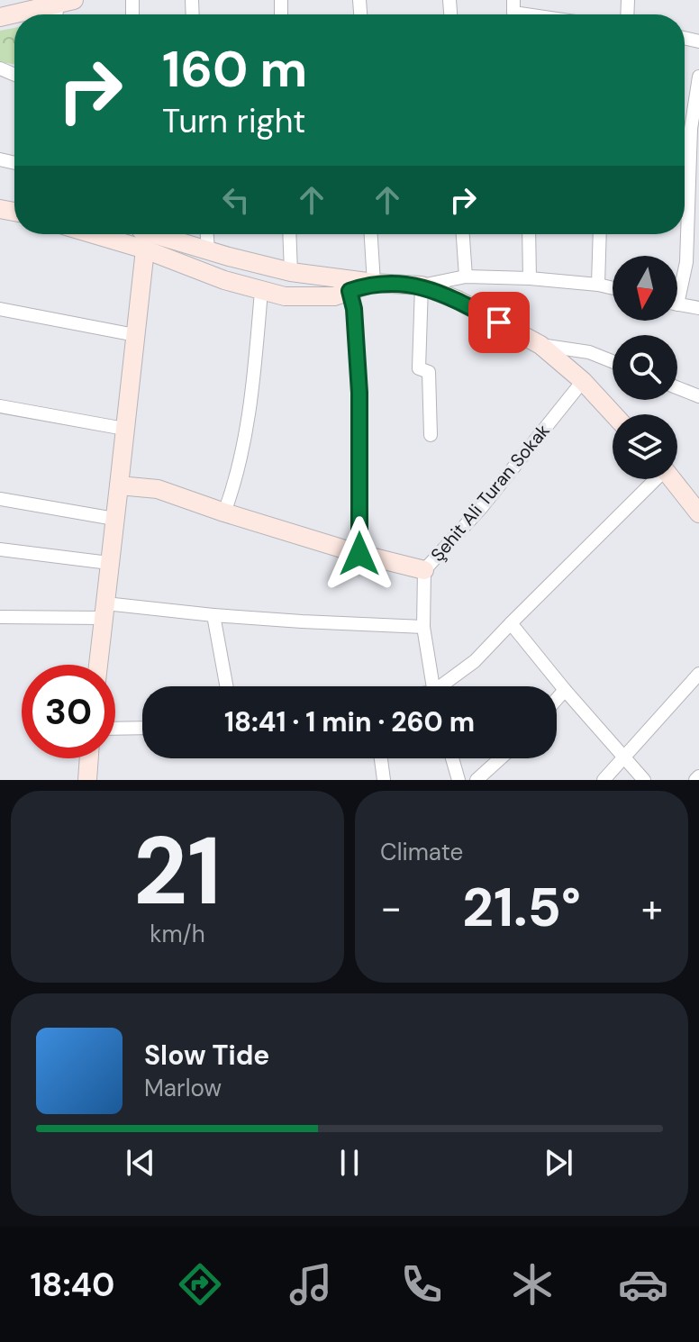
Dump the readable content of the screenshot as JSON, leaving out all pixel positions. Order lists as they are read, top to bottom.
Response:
{
  "streets": {
    "street": ["Şehit Ali Turan Sokak"]
  },
  "north": "bottom",
  "page": {
    "turn": ["160 m", "Turn right"],
    "limit": "30",
    "trip": "18:41 · 1 min · 260 m",
    "tile": [
      ["21", "km/h"],
      "Climate"
    ],
    "heat": ["−", "21.5°", "+"],
    "song": ["Slow Tide", "Marlow"],
    "tabs": "18:40"
  }
}
